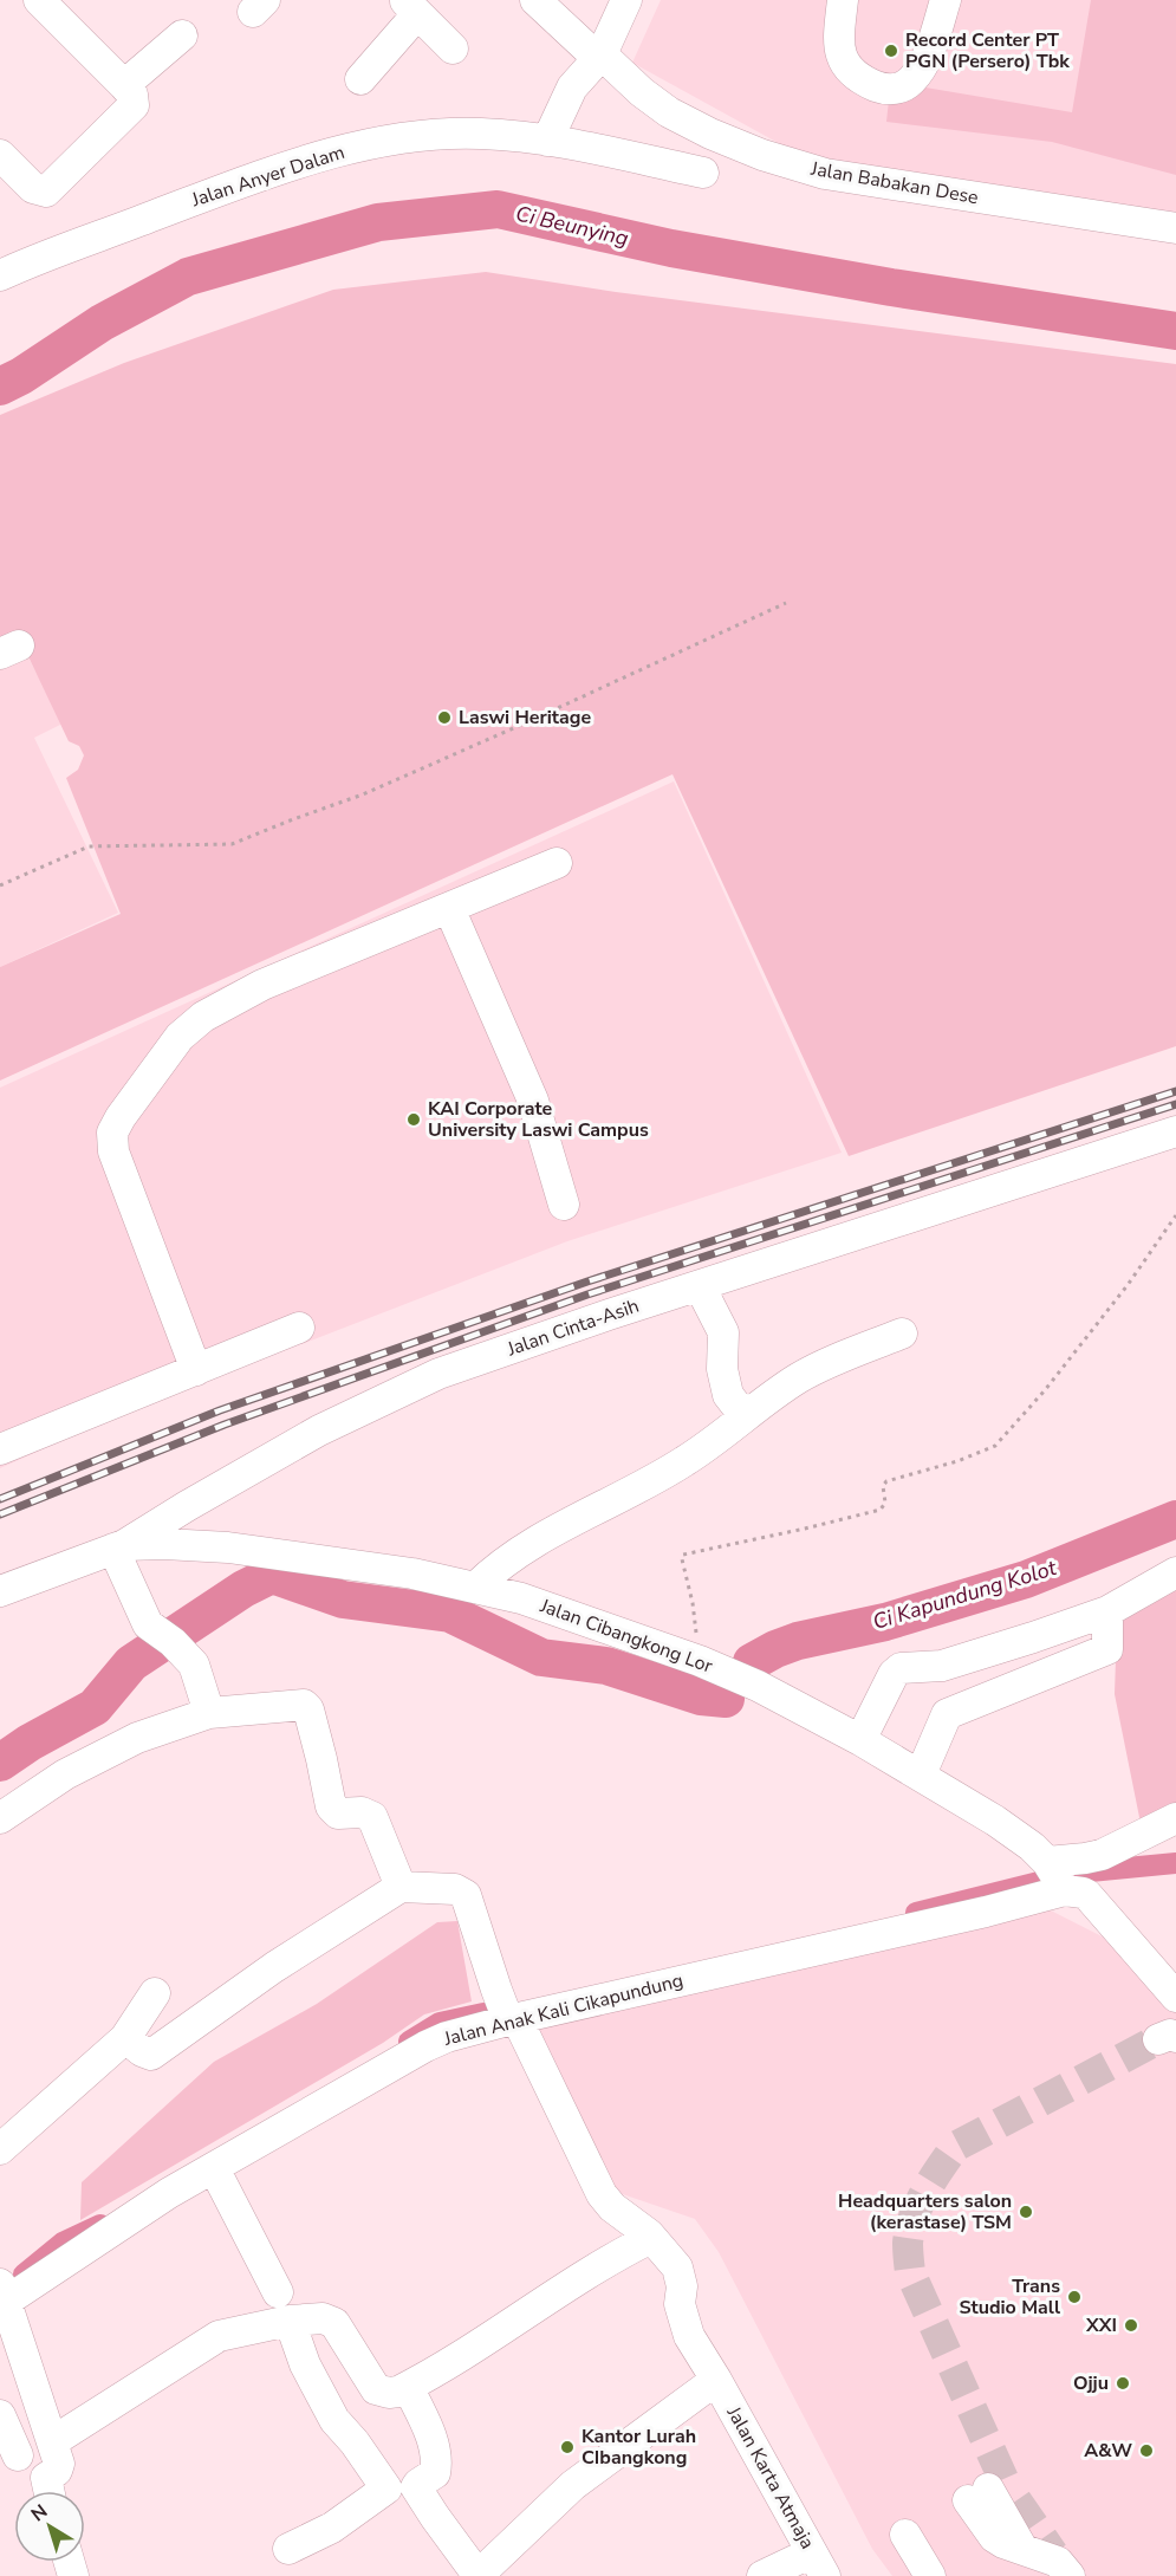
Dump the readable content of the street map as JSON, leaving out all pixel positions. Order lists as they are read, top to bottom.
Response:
{
  "streets": {
    "street": [
      "Jalan Anyer Dalam",
      "Jalan Babakan Dese",
      "Jalan Cinta-Asih",
      "Jalan Cibangkong Lor",
      "Jalan Anak Kali Cikapundung",
      "Jalan Karta Atmaja"
    ]
  },
  "crossings": [
    ["Jalan Cinta-Asih", "Jalan Cibangkong Lor"],
    ["Jalan Cibangkong Lor", "Jalan Anak Kali Cikapundung"],
    ["Jalan Anak Kali Cikapundung", "Jalan Karta Atmaja"]
  ],
  "water": ["Ci Beunying", "Ci Kapundung Kolot"],
  "places": [
    "Record Center PT PGN (Persero) Tbk",
    "Laswi Heritage",
    "KAI Corporate University Laswi Campus",
    "Headquarters salon (kerastase) TSM",
    "Trans Studio Mall",
    "XXI",
    "Ojju",
    "Kantor Lurah CIbangkong",
    "A&W"
  ],
  "north": "top left"
}
